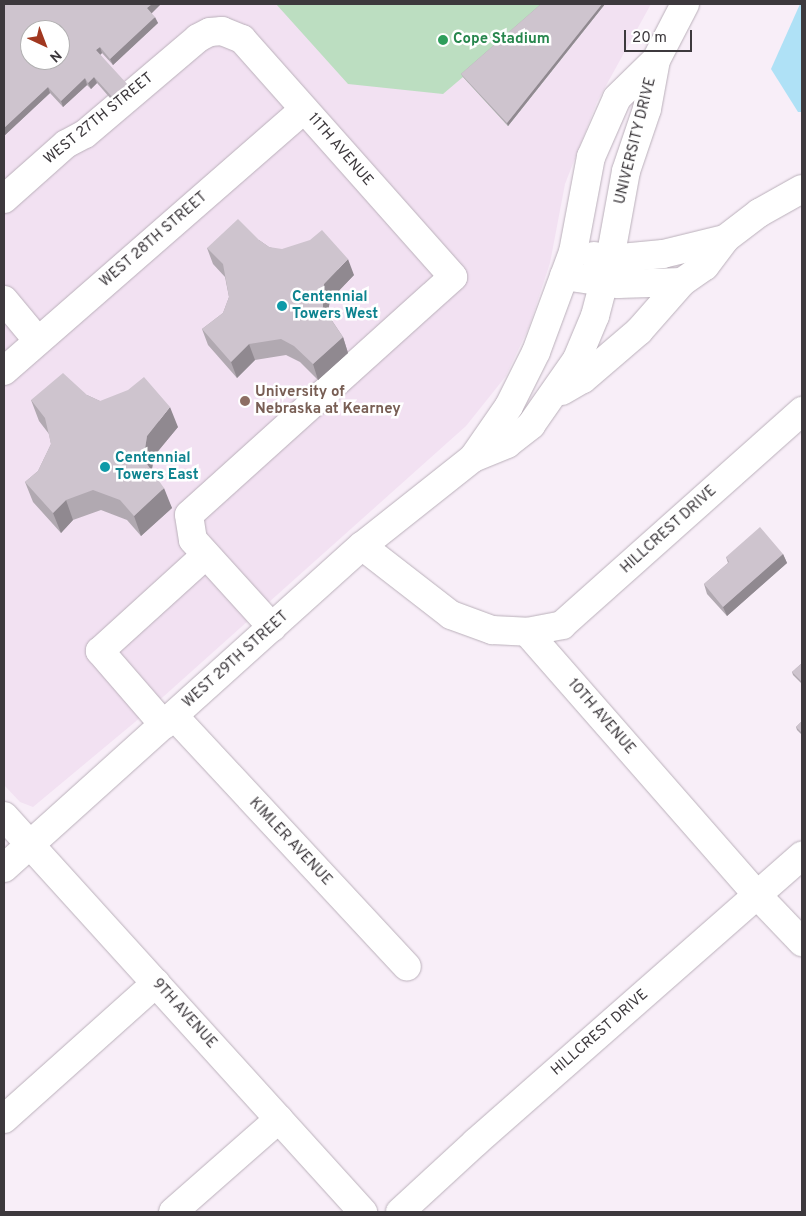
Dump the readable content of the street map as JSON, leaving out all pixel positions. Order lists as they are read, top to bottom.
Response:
{
  "streets": {
    "street": [
      "WEST 27TH STREET",
      "UNIVERSITY DRIVE",
      "11TH AVENUE",
      "WEST 28TH STREET",
      "HILLCREST DRIVE",
      "WEST 29TH STREET",
      "10TH AVENUE",
      "KIMLER AVENUE",
      "9TH AVENUE"
    ]
  },
  "crossings": [
    ["WEST 27TH STREET", "11TH AVENUE"],
    ["UNIVERSITY DRIVE", "WEST 29TH STREET"],
    ["11TH AVENUE", "WEST 28TH STREET"],
    ["11TH AVENUE", "KIMLER AVENUE"],
    ["HILLCREST DRIVE", "10TH AVENUE"],
    ["WEST 29TH STREET", "KIMLER AVENUE"],
    ["WEST 29TH STREET", "9TH AVENUE"]
  ],
  "places": [
    "Cope Stadium",
    "Centennial Towers West",
    "University of Nebraska at Kearney",
    "Centennial Towers East"
  ],
  "scale_bar": "20 m",
  "north": "bottom right"
}
